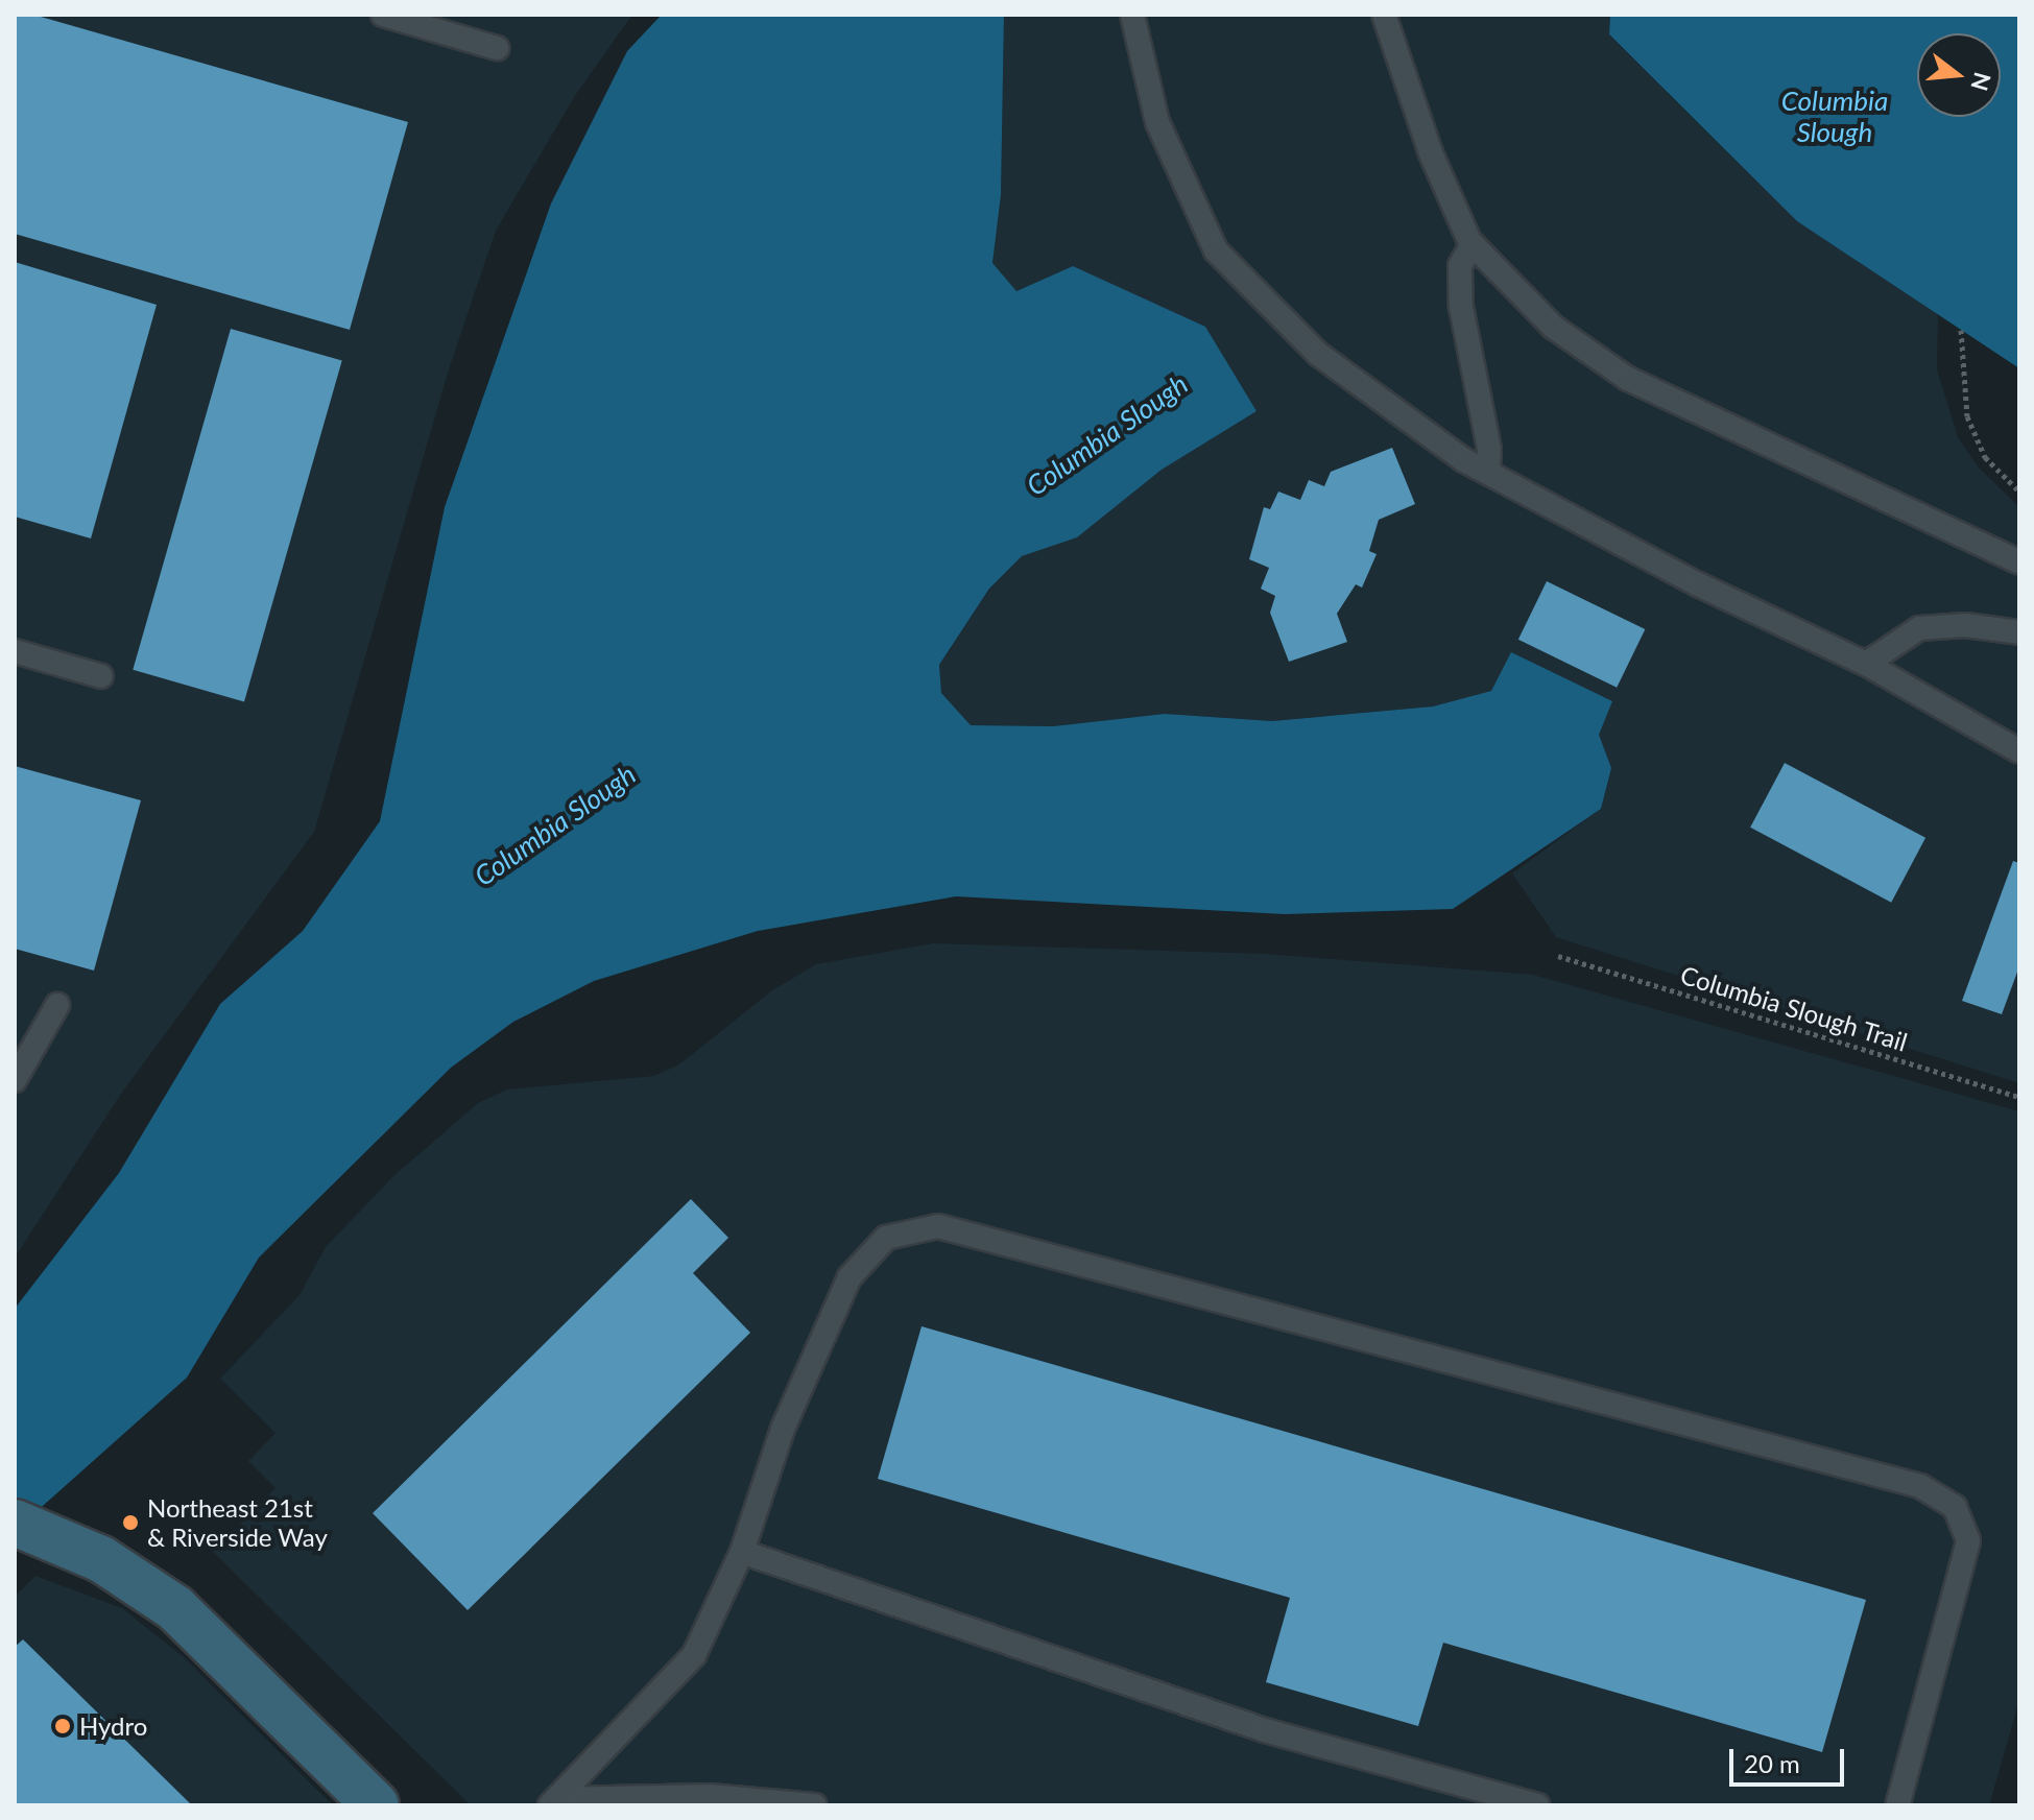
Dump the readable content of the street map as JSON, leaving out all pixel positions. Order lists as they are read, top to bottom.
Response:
{
  "streets": {
    "path": ["Columbia Slough Trail"]
  },
  "water": ["Columbia Slough"],
  "places": ["Northeast 21st & Riverside Way", "Hydro"],
  "scale_bar": "20 m",
  "north": "right"
}
